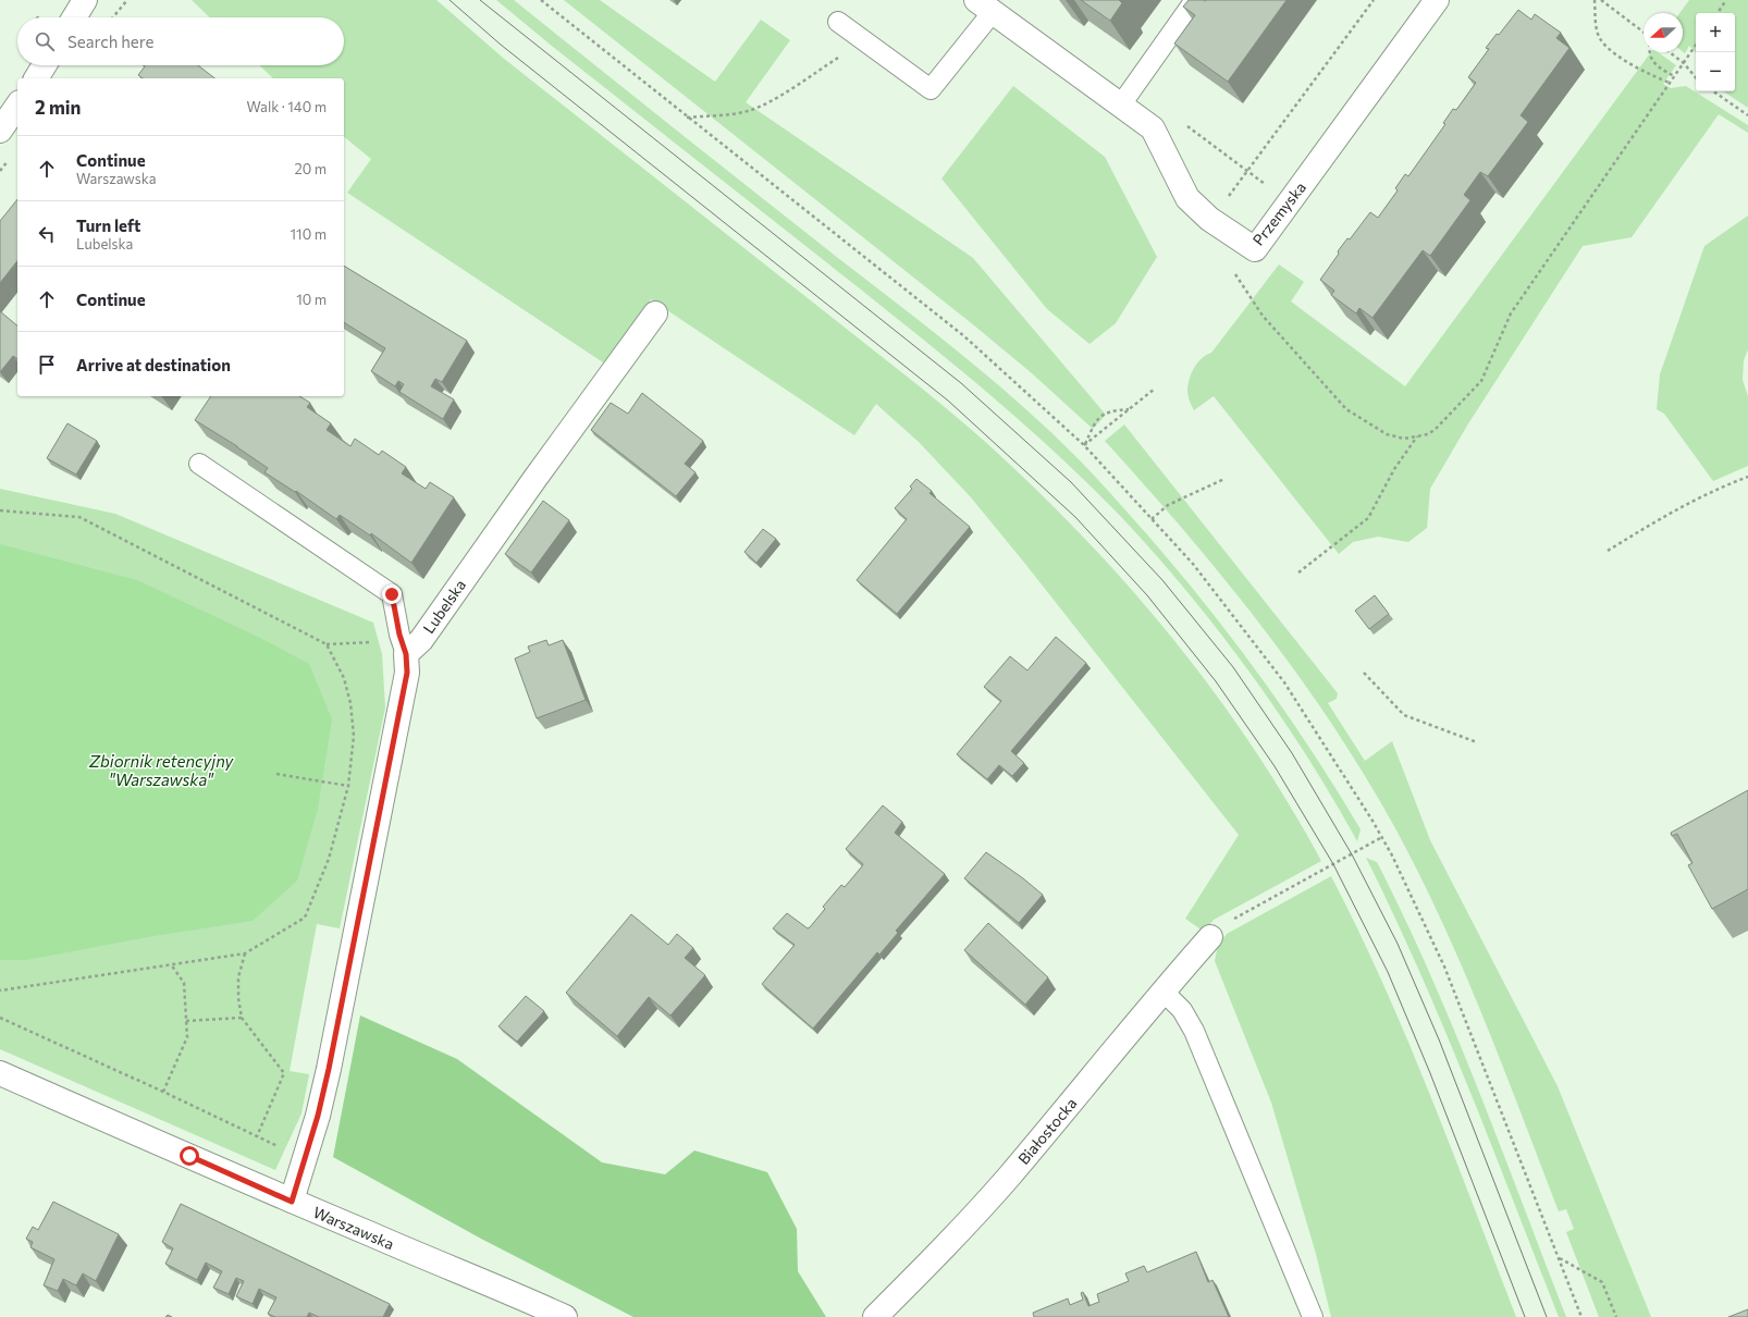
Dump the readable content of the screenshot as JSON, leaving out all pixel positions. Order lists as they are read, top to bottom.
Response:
{
  "streets": {
    "street": [
      "Przemyska",
      "Lubelska",
      "Białostocka",
      "Warszawska"
    ]
  },
  "water": ["Zbiornik retencyjny \"Warszawska\""],
  "north": "left",
  "page": {
    "map_buttons": ["+", "−"],
    "search": "Search here",
    "heading": ["2 min", "Walk · 140 m"],
    "list": [
      ["Continue", "Warszawska", "20 m"],
      ["Turn left", "Lubelska", "110 m"],
      ["Continue", "10 m"],
      "Arrive at destination"
    ]
  }
}
